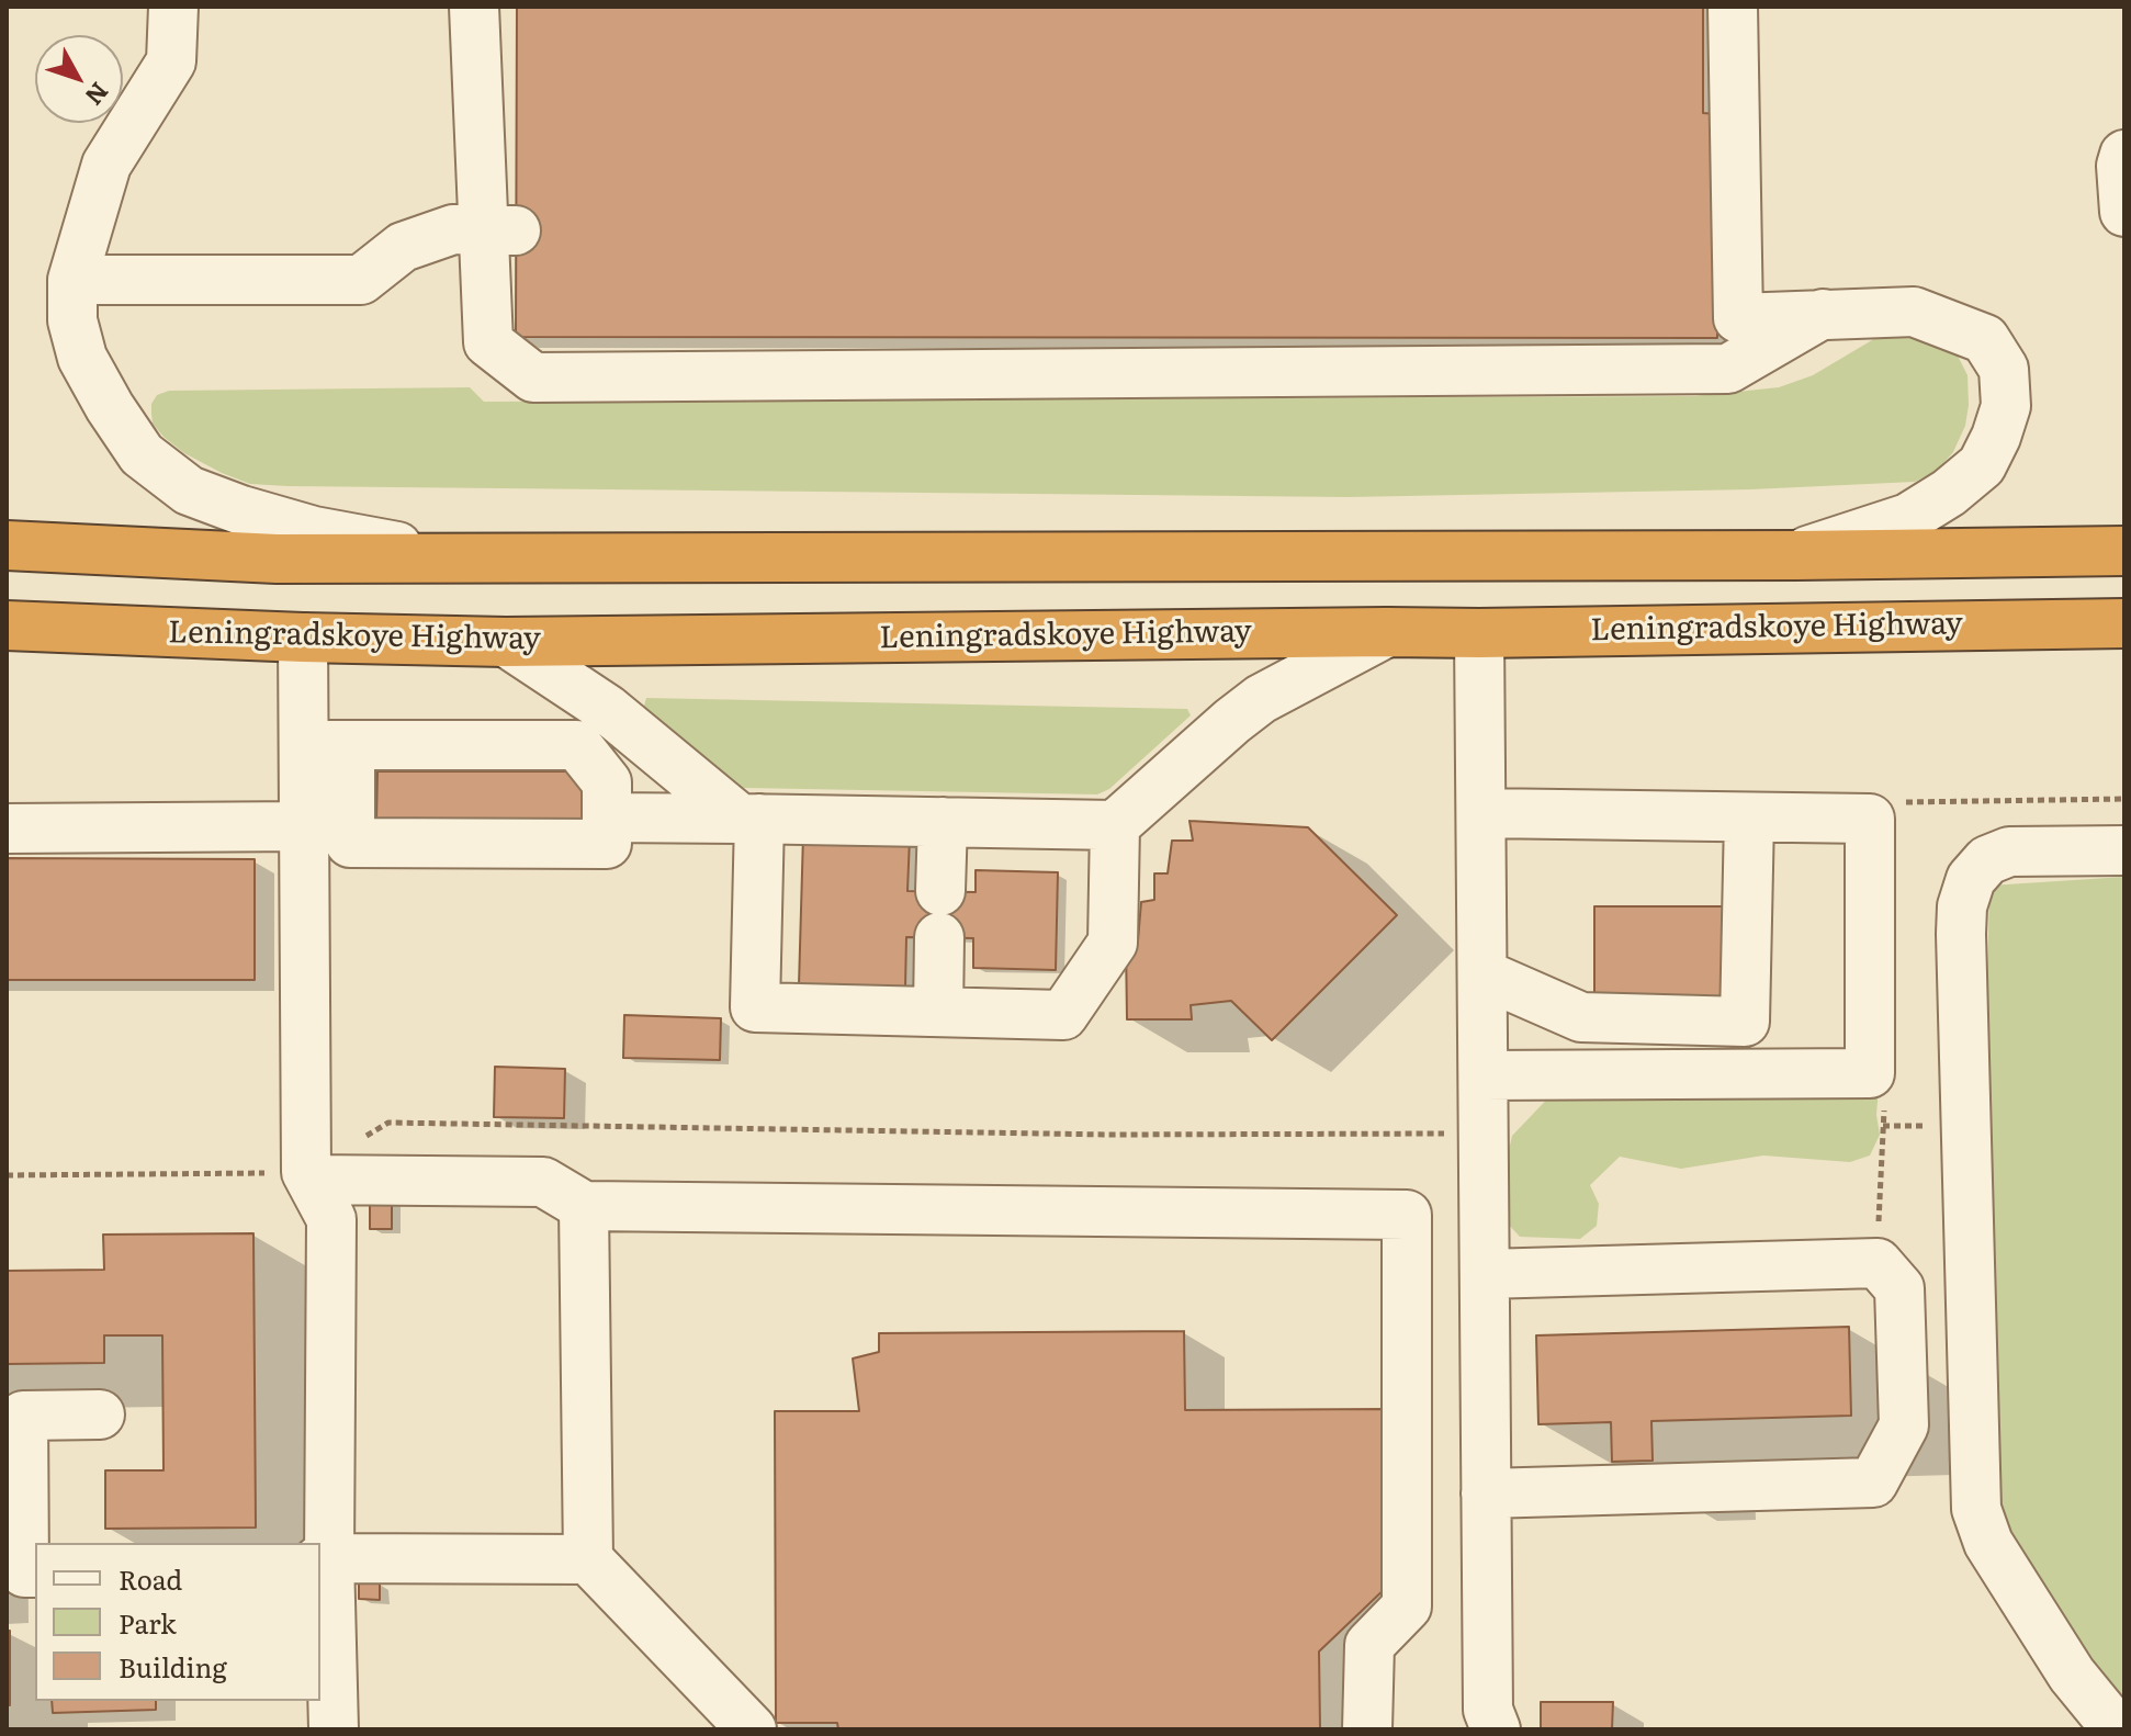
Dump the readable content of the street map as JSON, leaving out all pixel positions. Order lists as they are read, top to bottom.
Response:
{
  "streets": {
    "highway": ["Leningradskoye Highway"]
  },
  "legend": ["Road", "Park", "Building"],
  "north": "bottom right"
}
